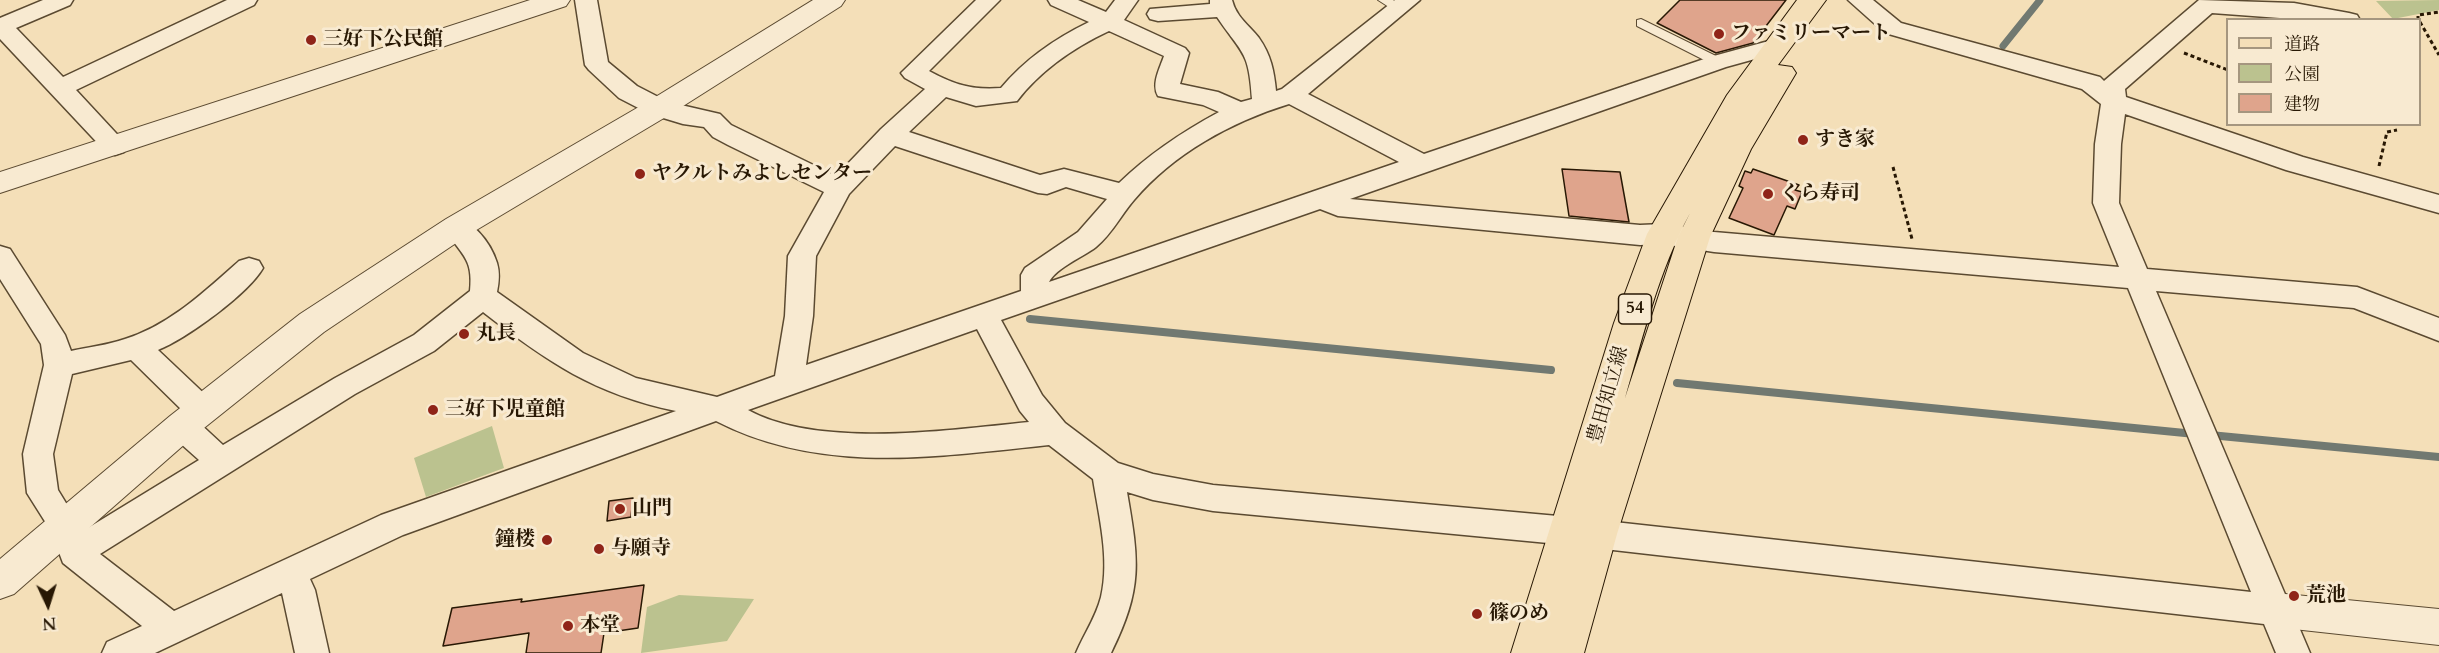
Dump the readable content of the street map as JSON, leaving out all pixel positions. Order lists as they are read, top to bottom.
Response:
{
  "streets": {
    "main road": ["54", "豊田知立線"]
  },
  "places": [
    "ファミリーマート",
    "三好下公民館",
    "すき家",
    "ヤクルトみよしセンター",
    "くら寿司",
    "丸長",
    "三好下児童館",
    "山門",
    "鐘楼",
    "与願寺",
    "荒池",
    "篠のめ",
    "本堂"
  ],
  "legend": ["道路", "公園", "建物"],
  "north": "bottom"
}
